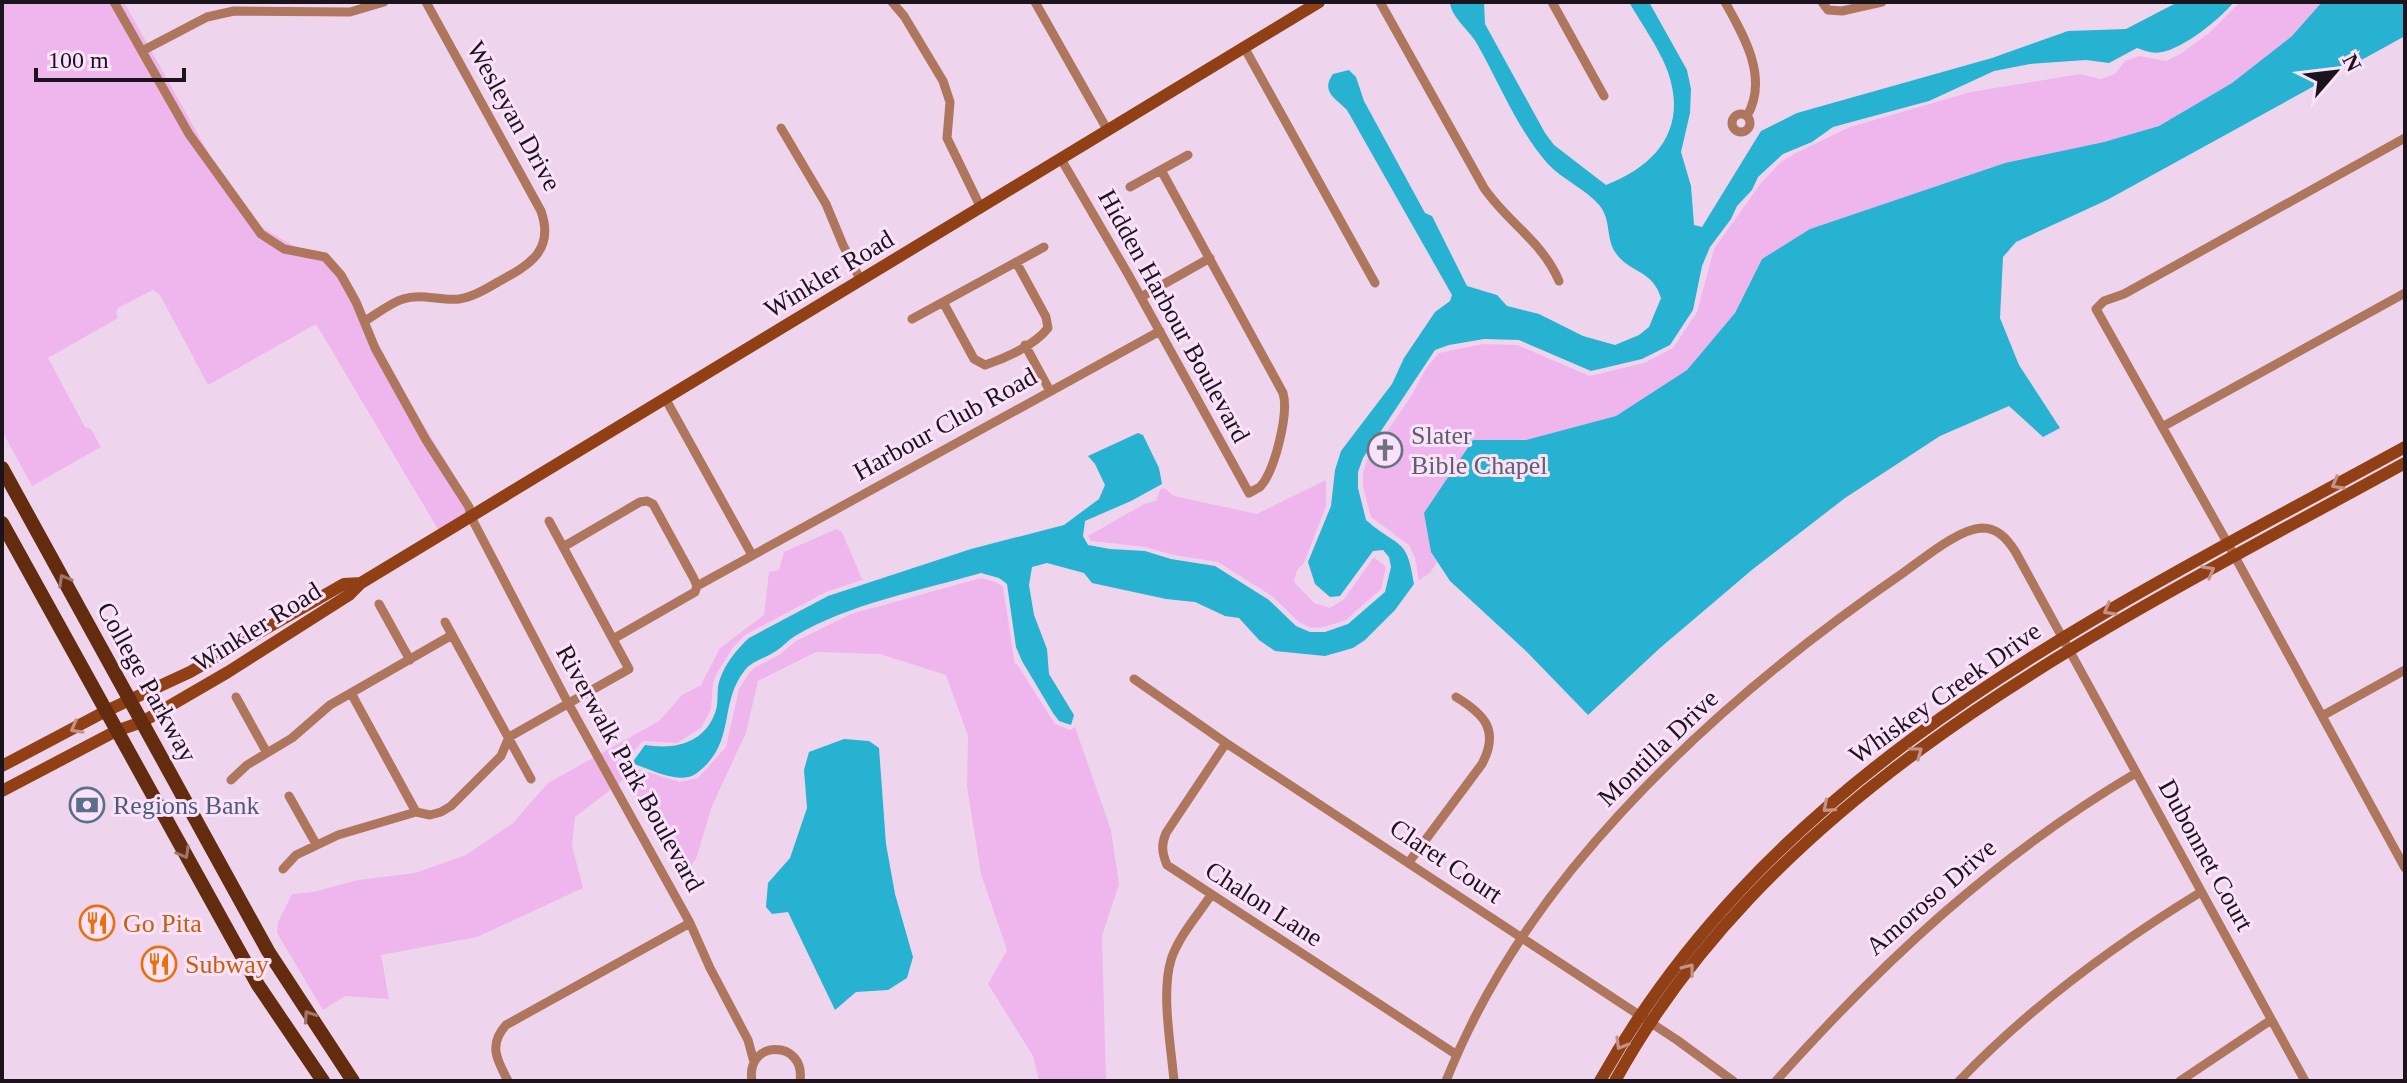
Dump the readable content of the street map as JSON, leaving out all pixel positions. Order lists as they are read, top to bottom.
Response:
{
  "streets": {
    "main road": ["College Parkway"],
    "street": [
      "Wesleyan Drive",
      "Winkler Road",
      "Hidden Harbour Boulevard",
      "Harbour Club Road",
      "Whiskey Creek Drive",
      "Montilla Drive",
      "Riverwalk Park Boulevard",
      "Dubonnet Court",
      "Claret Court",
      "Amoroso Drive",
      "Chalon Lane"
    ]
  },
  "crossings": [
    ["Wesleyan Drive", "Riverwalk Park Boulevard"],
    ["Winkler Road", "Hidden Harbour Boulevard"],
    ["Winkler Road", "College Parkway"],
    ["Winkler Road", "Riverwalk Park Boulevard"],
    ["Hidden Harbour Boulevard", "Harbour Club Road"],
    ["Whiskey Creek Drive", "Dubonnet Court"],
    ["Whiskey Creek Drive", "Claret Court"],
    ["Montilla Drive", "Dubonnet Court"],
    ["Montilla Drive", "Claret Court"],
    ["Montilla Drive", "Chalon Lane"],
    ["Dubonnet Court", "Amoroso Drive"],
    ["Claret Court", "Chalon Lane"]
  ],
  "places": {
    "church": ["Slater Bible Chapel"],
    "bank": ["Regions Bank"],
    "restaurant": ["Go Pita", "Subway"]
  },
  "scale_bar": "100 m",
  "north": "top right"
}
